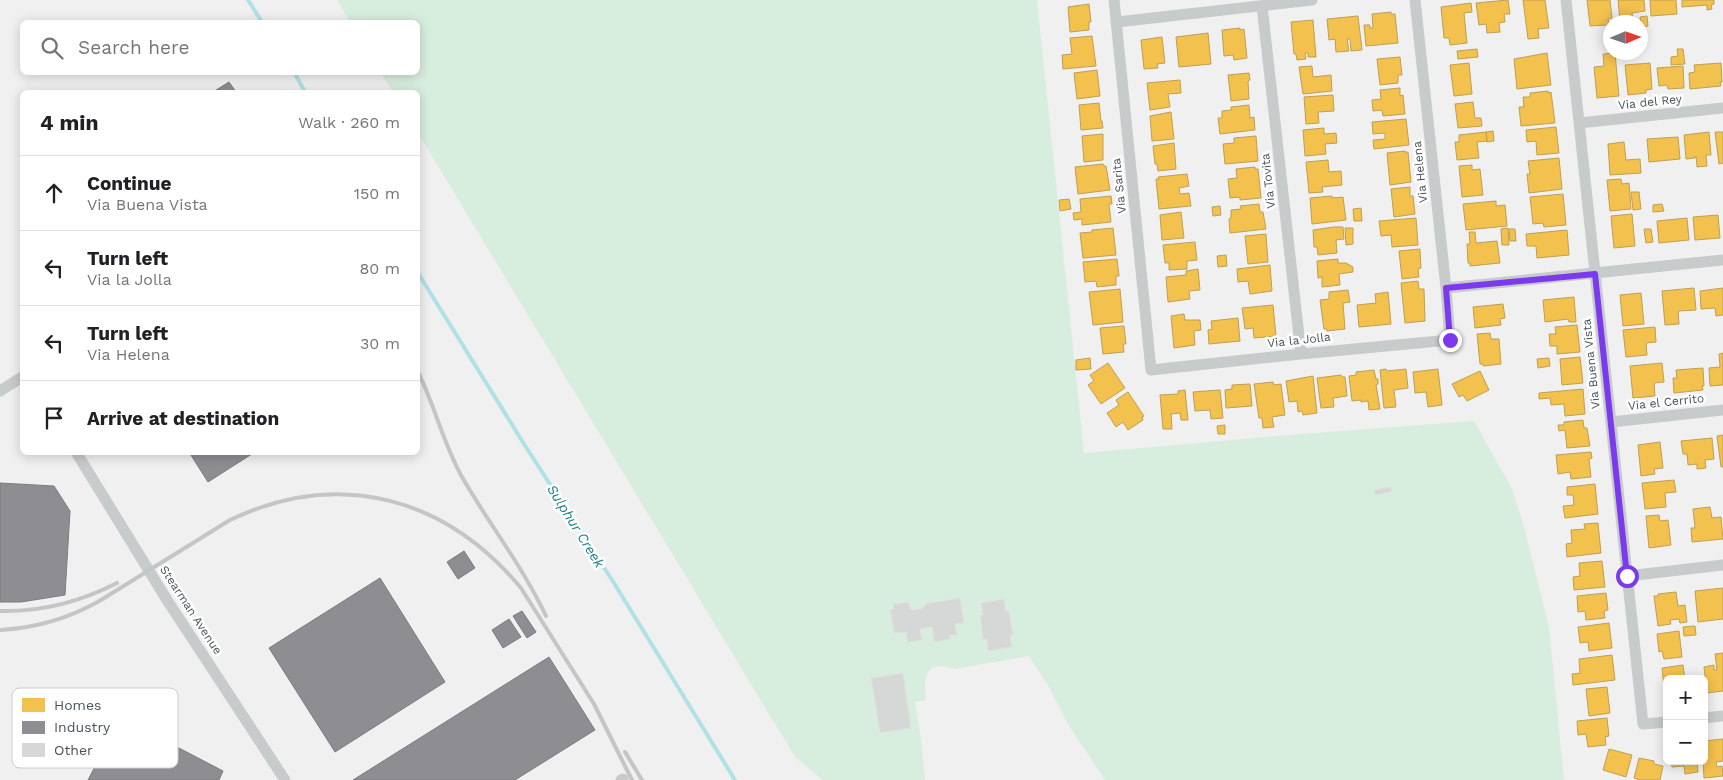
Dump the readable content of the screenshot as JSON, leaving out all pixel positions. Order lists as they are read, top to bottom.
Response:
{
  "streets": {
    "street": [
      "Via del Rey",
      "Via Helena",
      "Via Tovita",
      "Via Sarita",
      "Via la Jolla",
      "Via Buena Vista",
      "Via el Cerrito",
      "Stearman Avenue"
    ]
  },
  "crossings": [
    ["Via del Rey", "Via Buena Vista"],
    ["Via Helena", "Via la Jolla"],
    ["Via Tovita", "Via la Jolla"],
    ["Via Sarita", "Via la Jolla"],
    ["Via Buena Vista", "Via el Cerrito"]
  ],
  "water": ["Sulphur Creek"],
  "legend": ["Homes", "Industry", "Other"],
  "north": "right",
  "page": {
    "search": "Search here",
    "heading": ["4 min", "Walk · 260 m"],
    "list": [
      ["Continue", "Via Buena Vista", "150 m"],
      ["Turn left", "Via la Jolla", "80 m"],
      ["Turn left", "Via Helena", "30 m"],
      "Arrive at destination"
    ],
    "map_buttons": ["+", "−"]
  }
}
